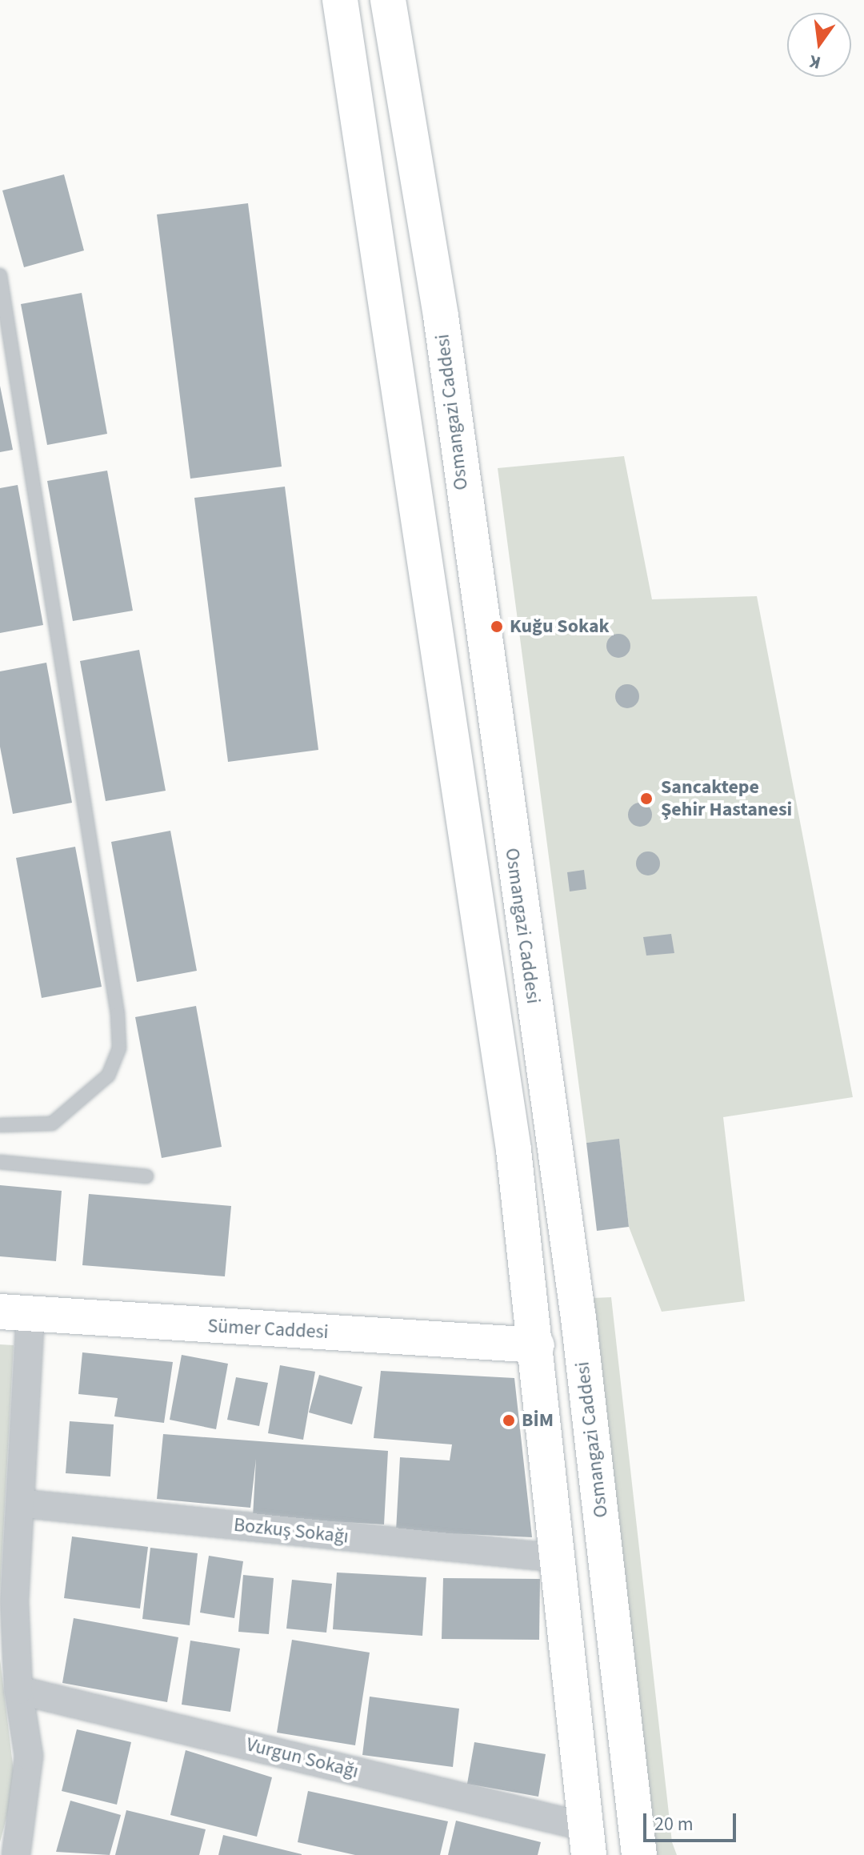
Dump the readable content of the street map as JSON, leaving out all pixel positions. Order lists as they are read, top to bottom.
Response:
{
  "streets": {
    "main road": ["Osmangazi Caddesi", "Sümer Caddesi"],
    "street": ["Bozkuş Sokağı", "Vurgun Sokağı"]
  },
  "places": ["Kuğu Sokak", "Sancaktepe Şehir Hastanesi", "BİM"],
  "scale_bar": "20 m",
  "north": "bottom"
}
